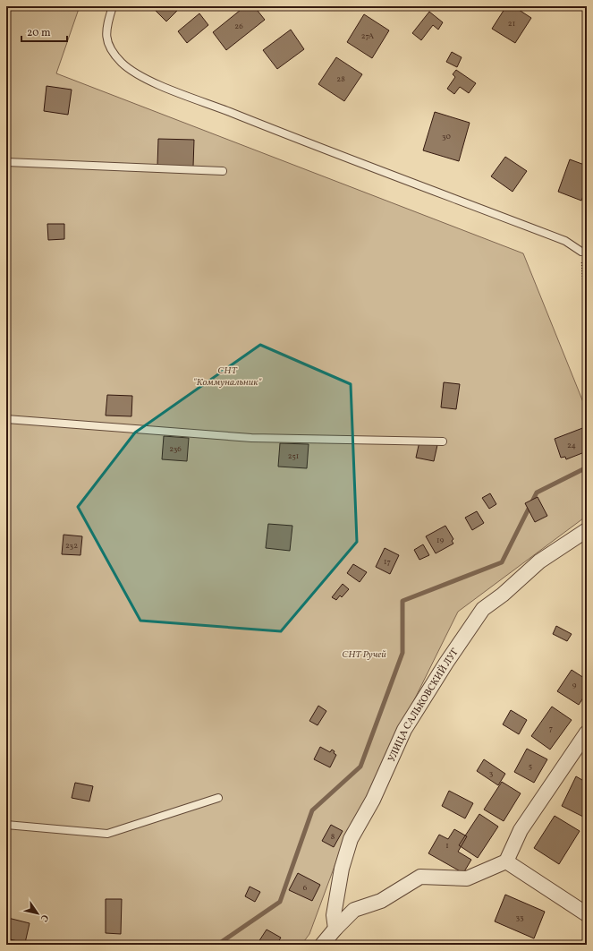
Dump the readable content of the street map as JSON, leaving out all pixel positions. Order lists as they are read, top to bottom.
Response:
{
  "streets": {
    "street": ["УЛИЦА САЛЬКОВСКИЙ ЛУГ"]
  },
  "parks": ["СНТ \"Коммунальник\"", "СНТ Ручей"],
  "house_numbers": [
    "21",
    "26",
    "27А",
    "28",
    "30",
    "24",
    "236",
    "251",
    "19",
    "232",
    "17",
    "9",
    "7",
    "5",
    "3",
    "8",
    "1",
    "6",
    "33"
  ],
  "scale_bar": "20 m",
  "north": "bottom right"
}
